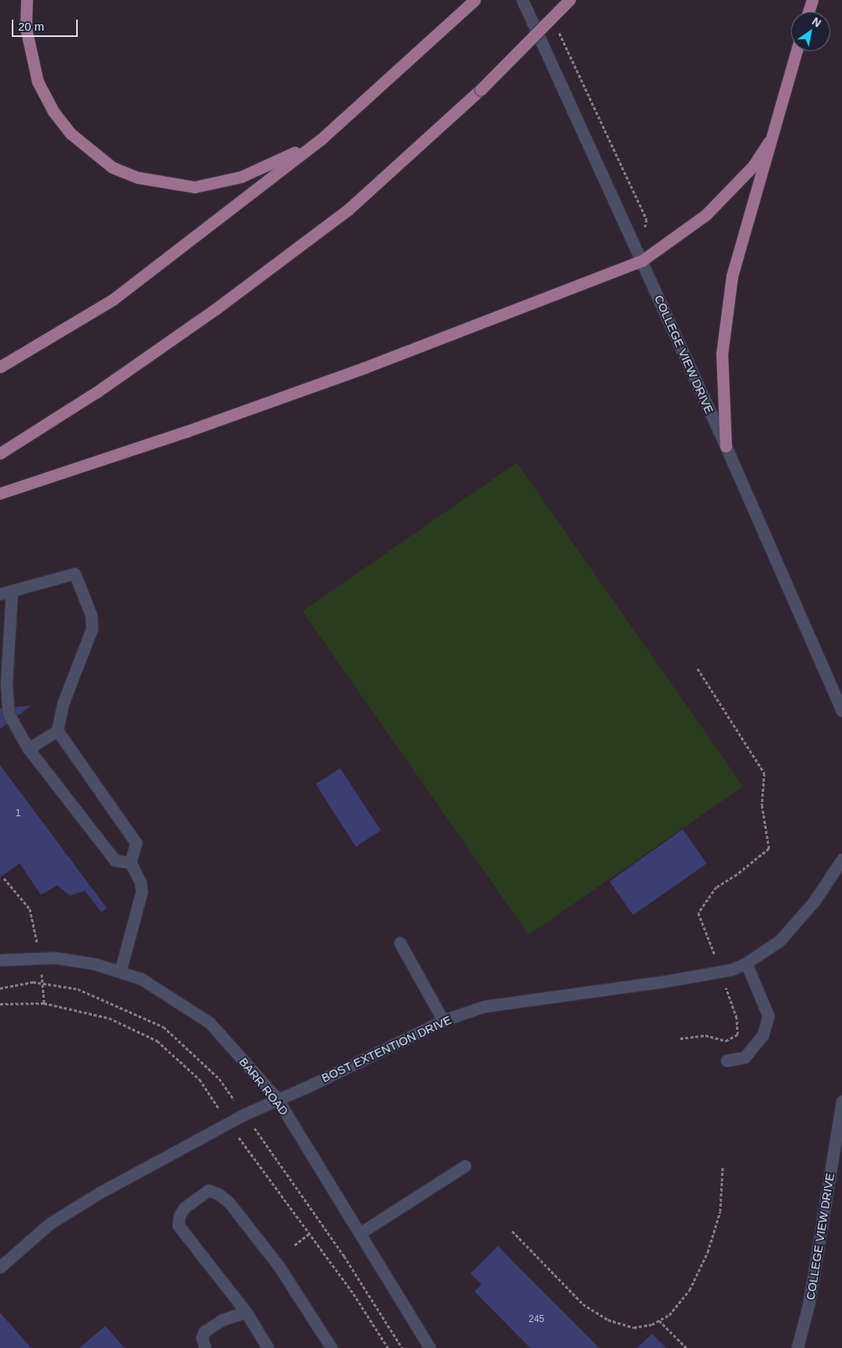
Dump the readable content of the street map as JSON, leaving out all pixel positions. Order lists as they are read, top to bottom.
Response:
{
  "streets": {
    "street": ["COLLEGE VIEW DRIVE", "BOST EXTENTION DRIVE", "BARR ROAD"]
  },
  "crossings": [
    ["BOST EXTENTION DRIVE", "BARR ROAD"]
  ],
  "house_numbers": ["1", "245"],
  "scale_bar": "20 m",
  "north": "top right"
}
